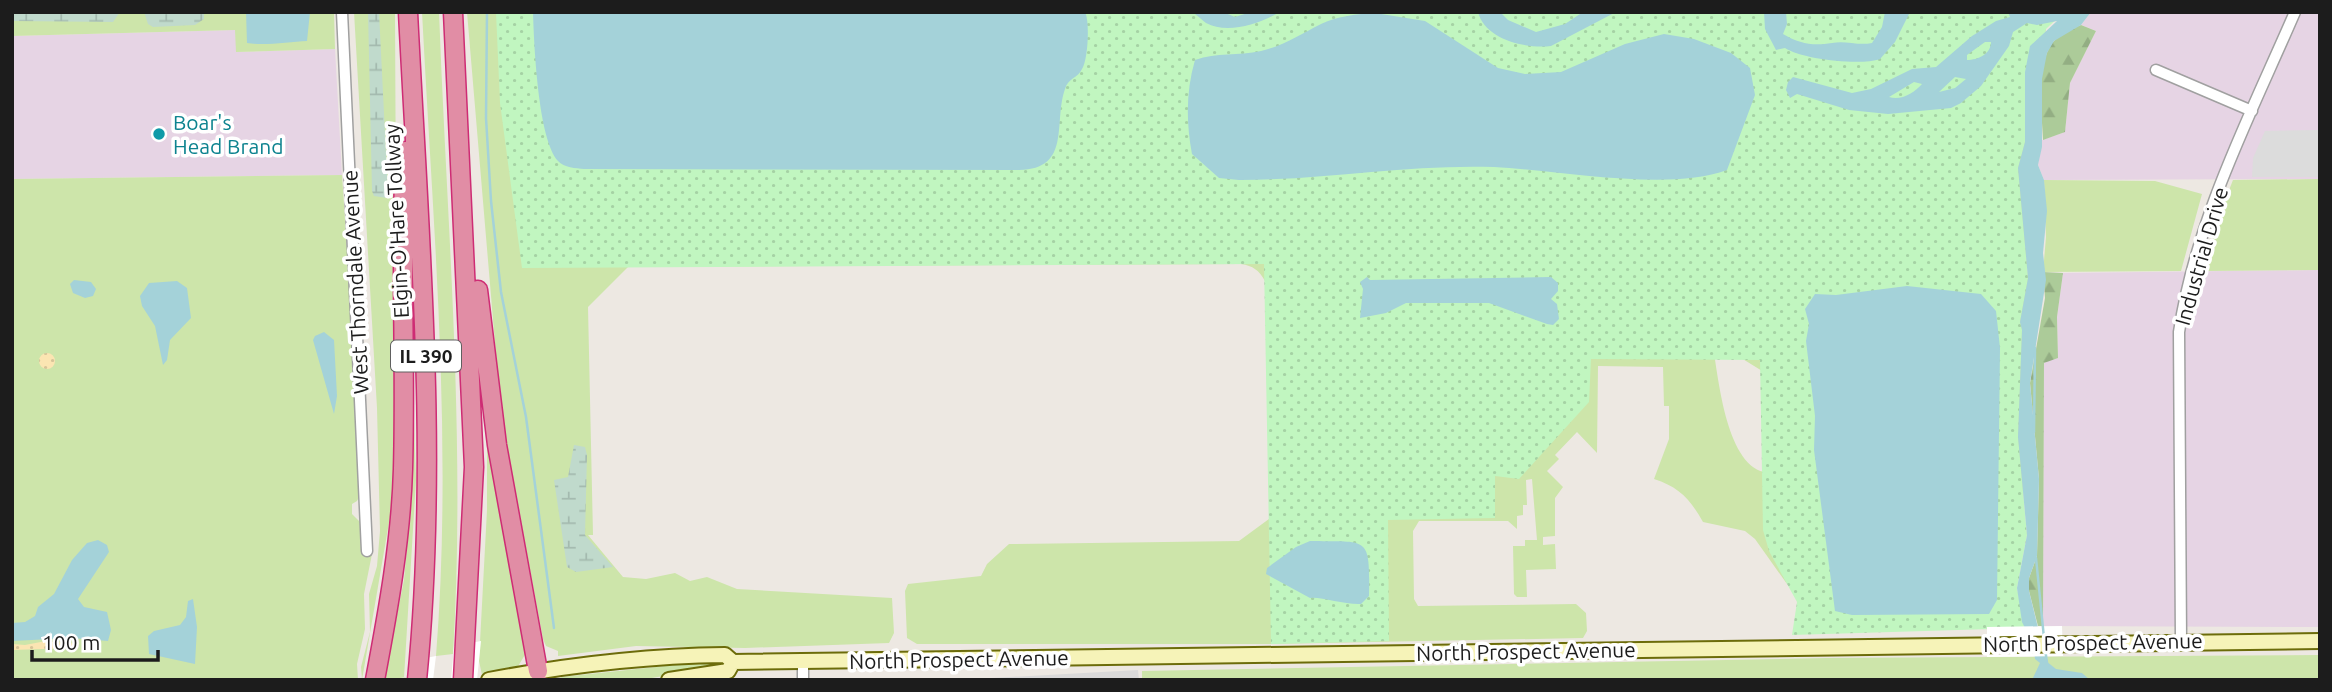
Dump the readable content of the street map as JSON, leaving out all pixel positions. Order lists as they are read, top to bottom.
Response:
{
  "streets": {
    "highway": ["Elgin-O'Hare Tollway", "IL 390"],
    "main road": ["North Prospect Avenue"],
    "street": ["Industrial Drive", "West Thorndale Avenue"]
  },
  "crossings": [
    ["Industrial Drive", "North Prospect Avenue"]
  ],
  "places": ["Boar's Head Brand"],
  "scale_bar": "100 m"
}
